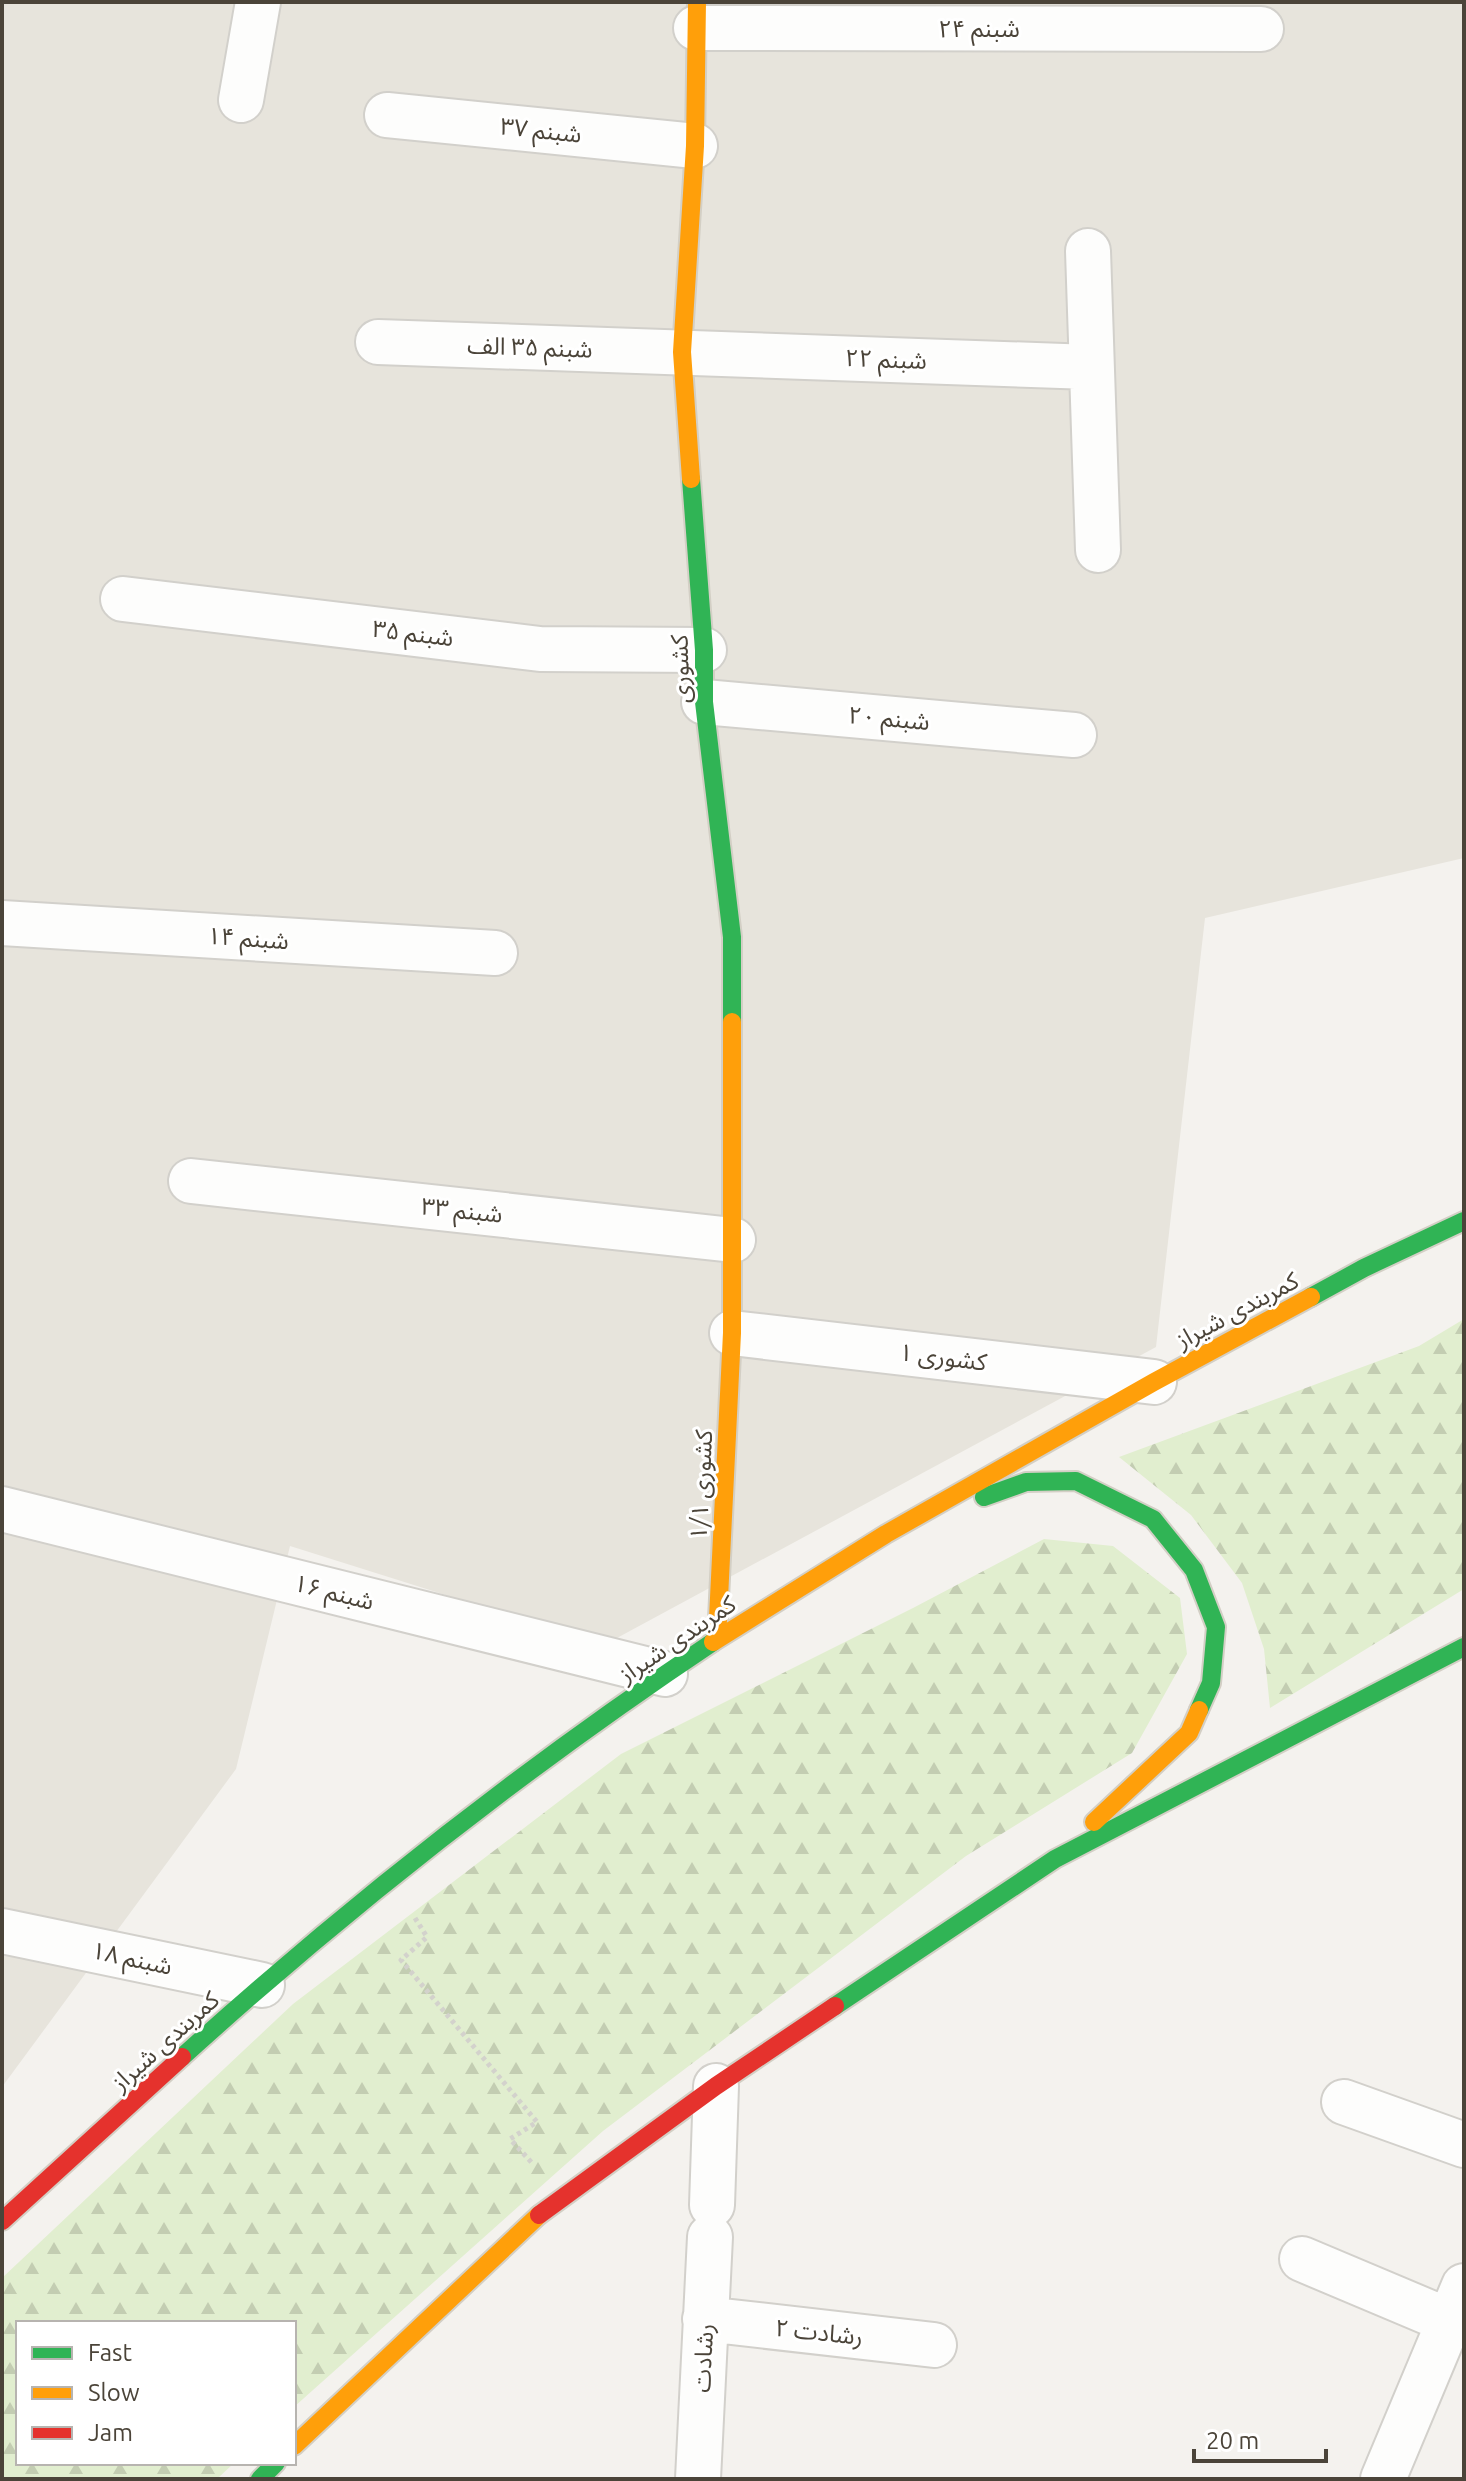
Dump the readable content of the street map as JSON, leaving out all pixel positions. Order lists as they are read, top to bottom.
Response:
{
  "streets": {
    "main road": ["کشوری", "کمربندی شیراز", "۱/۱ کشوری"],
    "street": [
      "۲۴ شبنم",
      "۳۷ شبنم",
      "شبنم ۳۵ الف",
      "۲۲ شبنم",
      "۳۵ شبنم",
      "۲۰ شبنم",
      "۱۴ شبنم",
      "۳۳ شبنم",
      "۱ کشوری",
      "۱۶ شبنم",
      "۱۸ شبنم",
      "۲ رشادت",
      "رشادت"
    ]
  },
  "crossings": [
    ["۲۴ شبنم", "کشوری"],
    ["۳۷ شبنم", "کشوری"],
    ["شبنم ۳۵ الف", "۲۲ شبنم"],
    ["شبنم ۳۵ الف", "کشوری"],
    ["۲۲ شبنم", "کشوری"],
    ["۳۵ شبنم", "کشوری"],
    ["کشوری", "۲۰ شبنم"],
    ["کشوری", "۳۳ شبنم"],
    ["کشوری", "۱ کشوری"],
    ["کشوری", "۱/۱ کشوری"],
    ["کمربندی شیراز", "۱ کشوری"],
    ["کمربندی شیراز", "۱/۱ کشوری"],
    ["کمربندی شیراز", "۱۶ شبنم"],
    ["کمربندی شیراز", "۱۸ شبنم"],
    ["۱ کشوری", "۱/۱ کشوری"],
    ["۲ رشادت", "رشادت"]
  ],
  "legend": ["Fast", "Slow", "Jam"],
  "scale_bar": "20 m"
}
